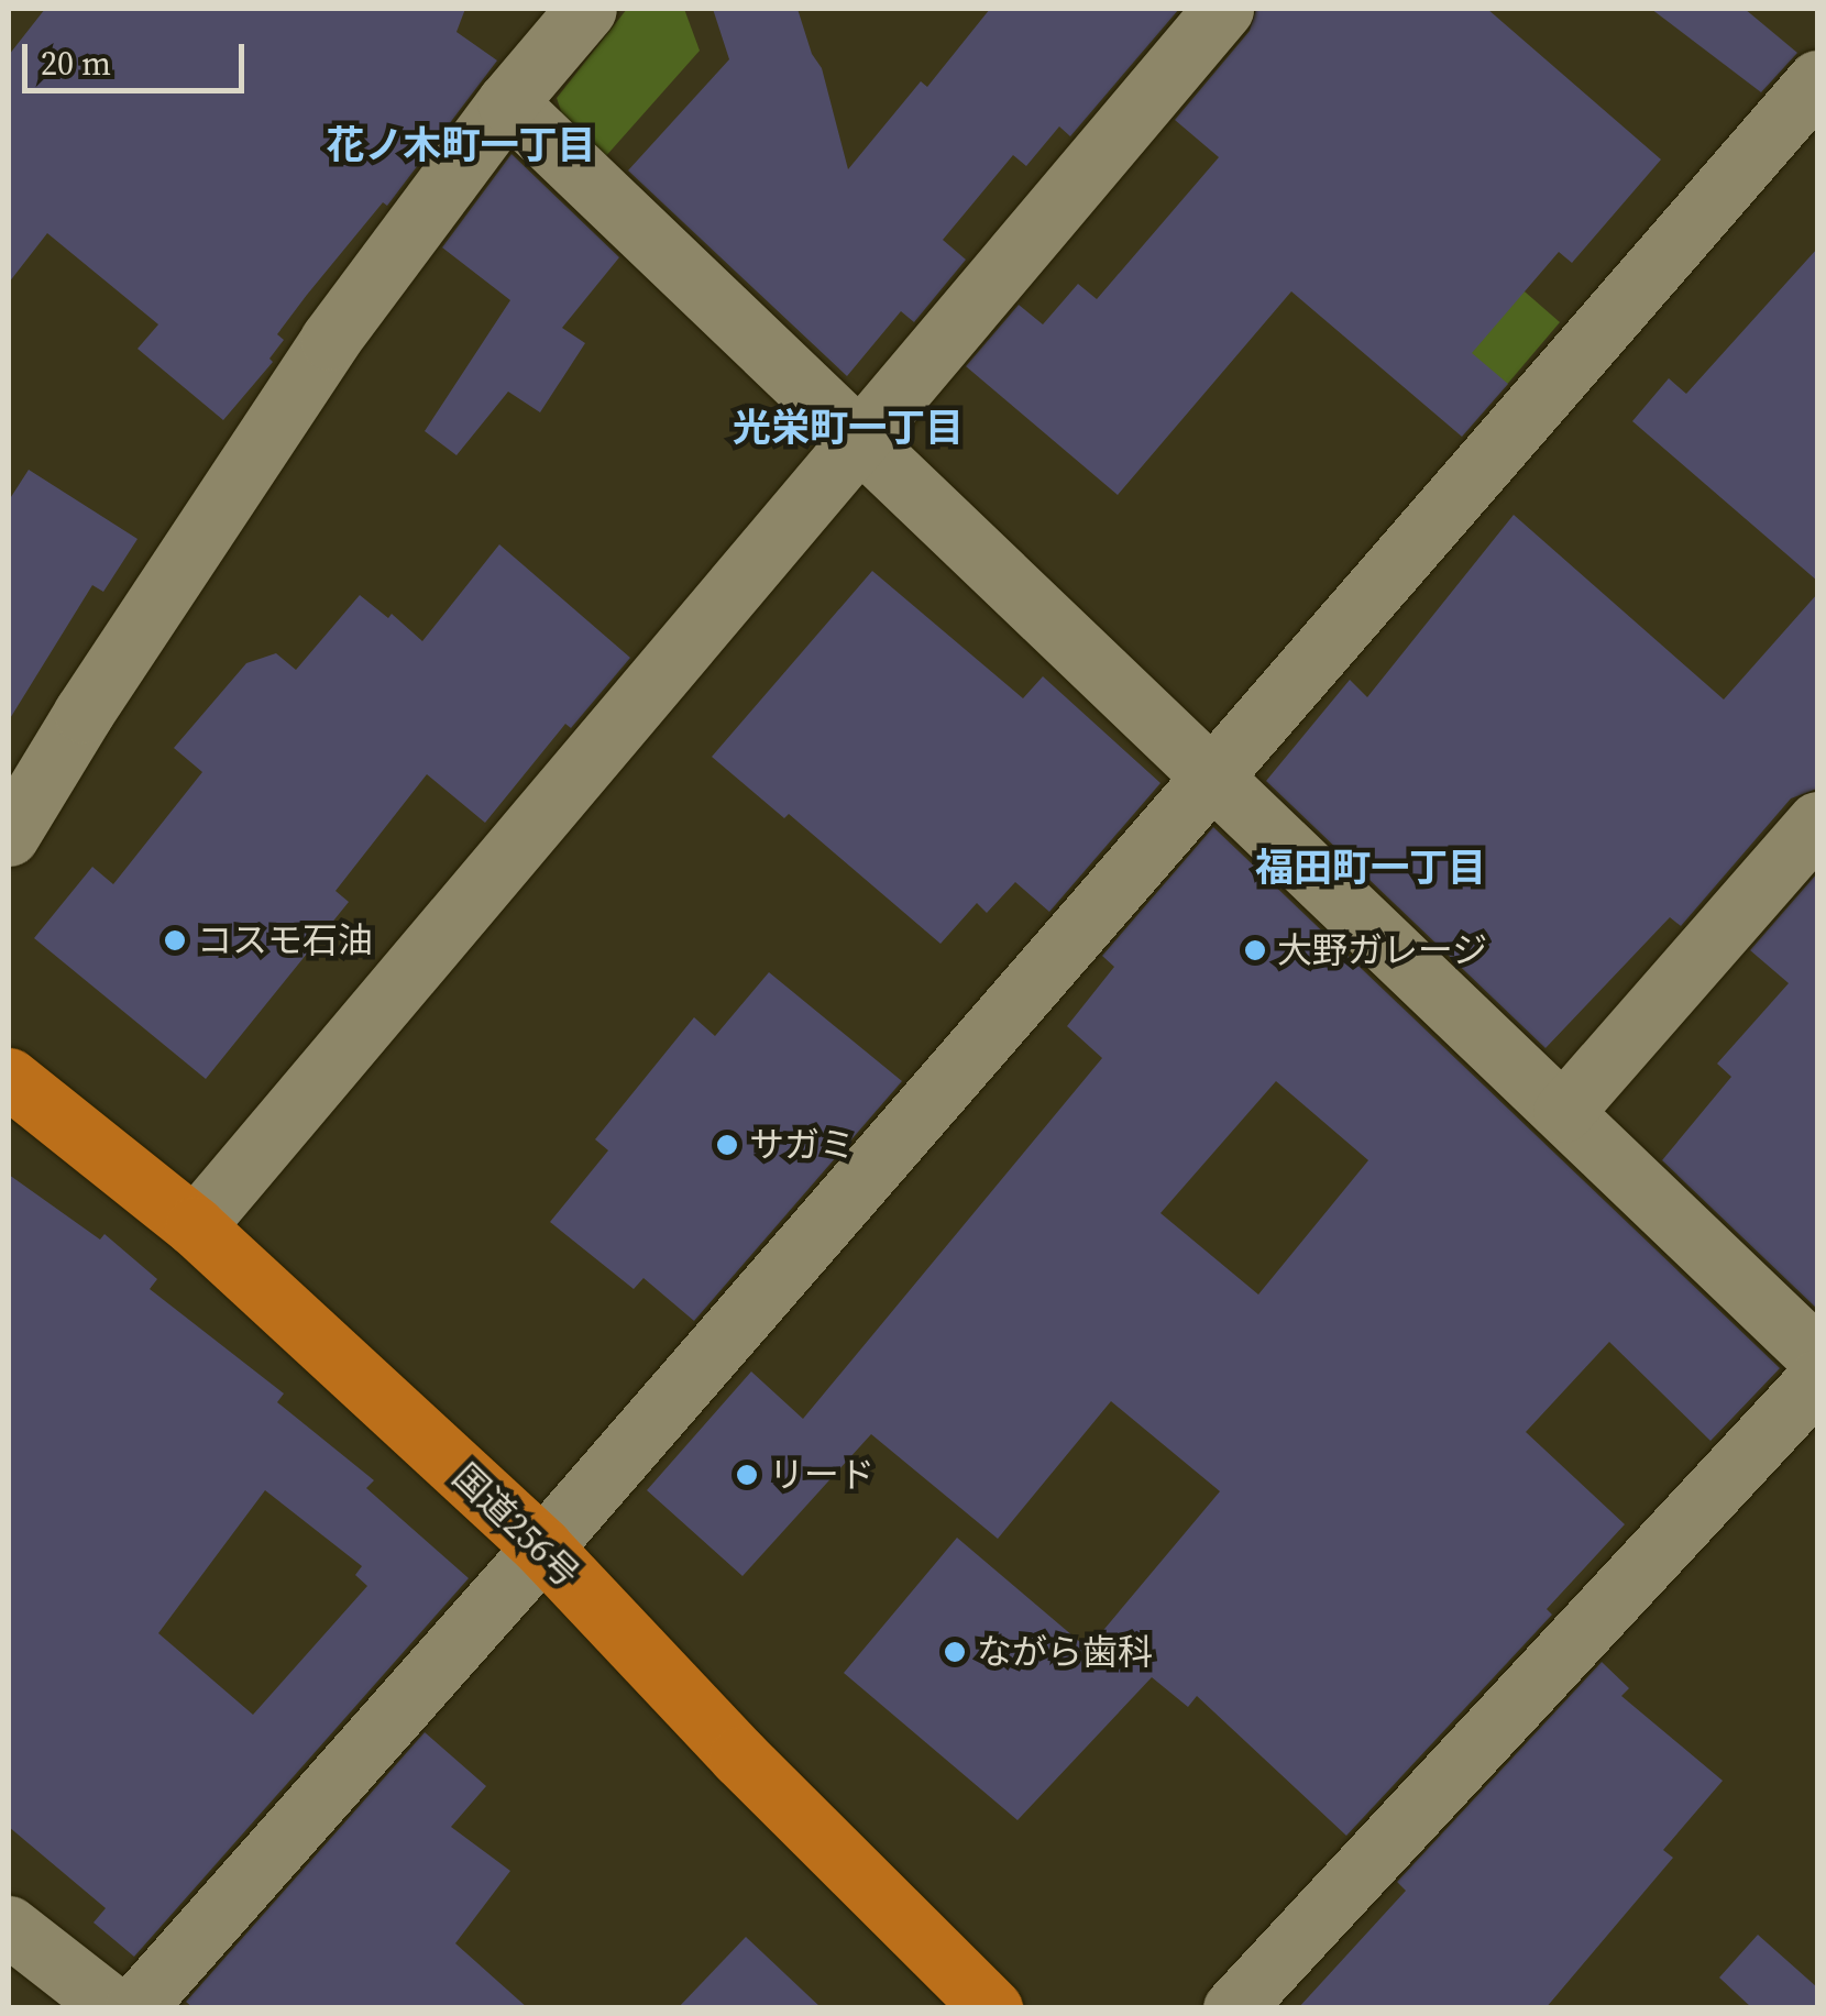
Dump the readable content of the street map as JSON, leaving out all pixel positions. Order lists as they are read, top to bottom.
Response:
{
  "streets": {
    "highway": ["国道256号"]
  },
  "districts": ["花ノ木町一丁目", "光栄町一丁目", "福田町一丁目"],
  "places": [
    "コスモ石油",
    "大野ガレージ",
    "サガミ",
    "リード",
    "ながら歯科"
  ],
  "scale_bar": "20 m"
}
